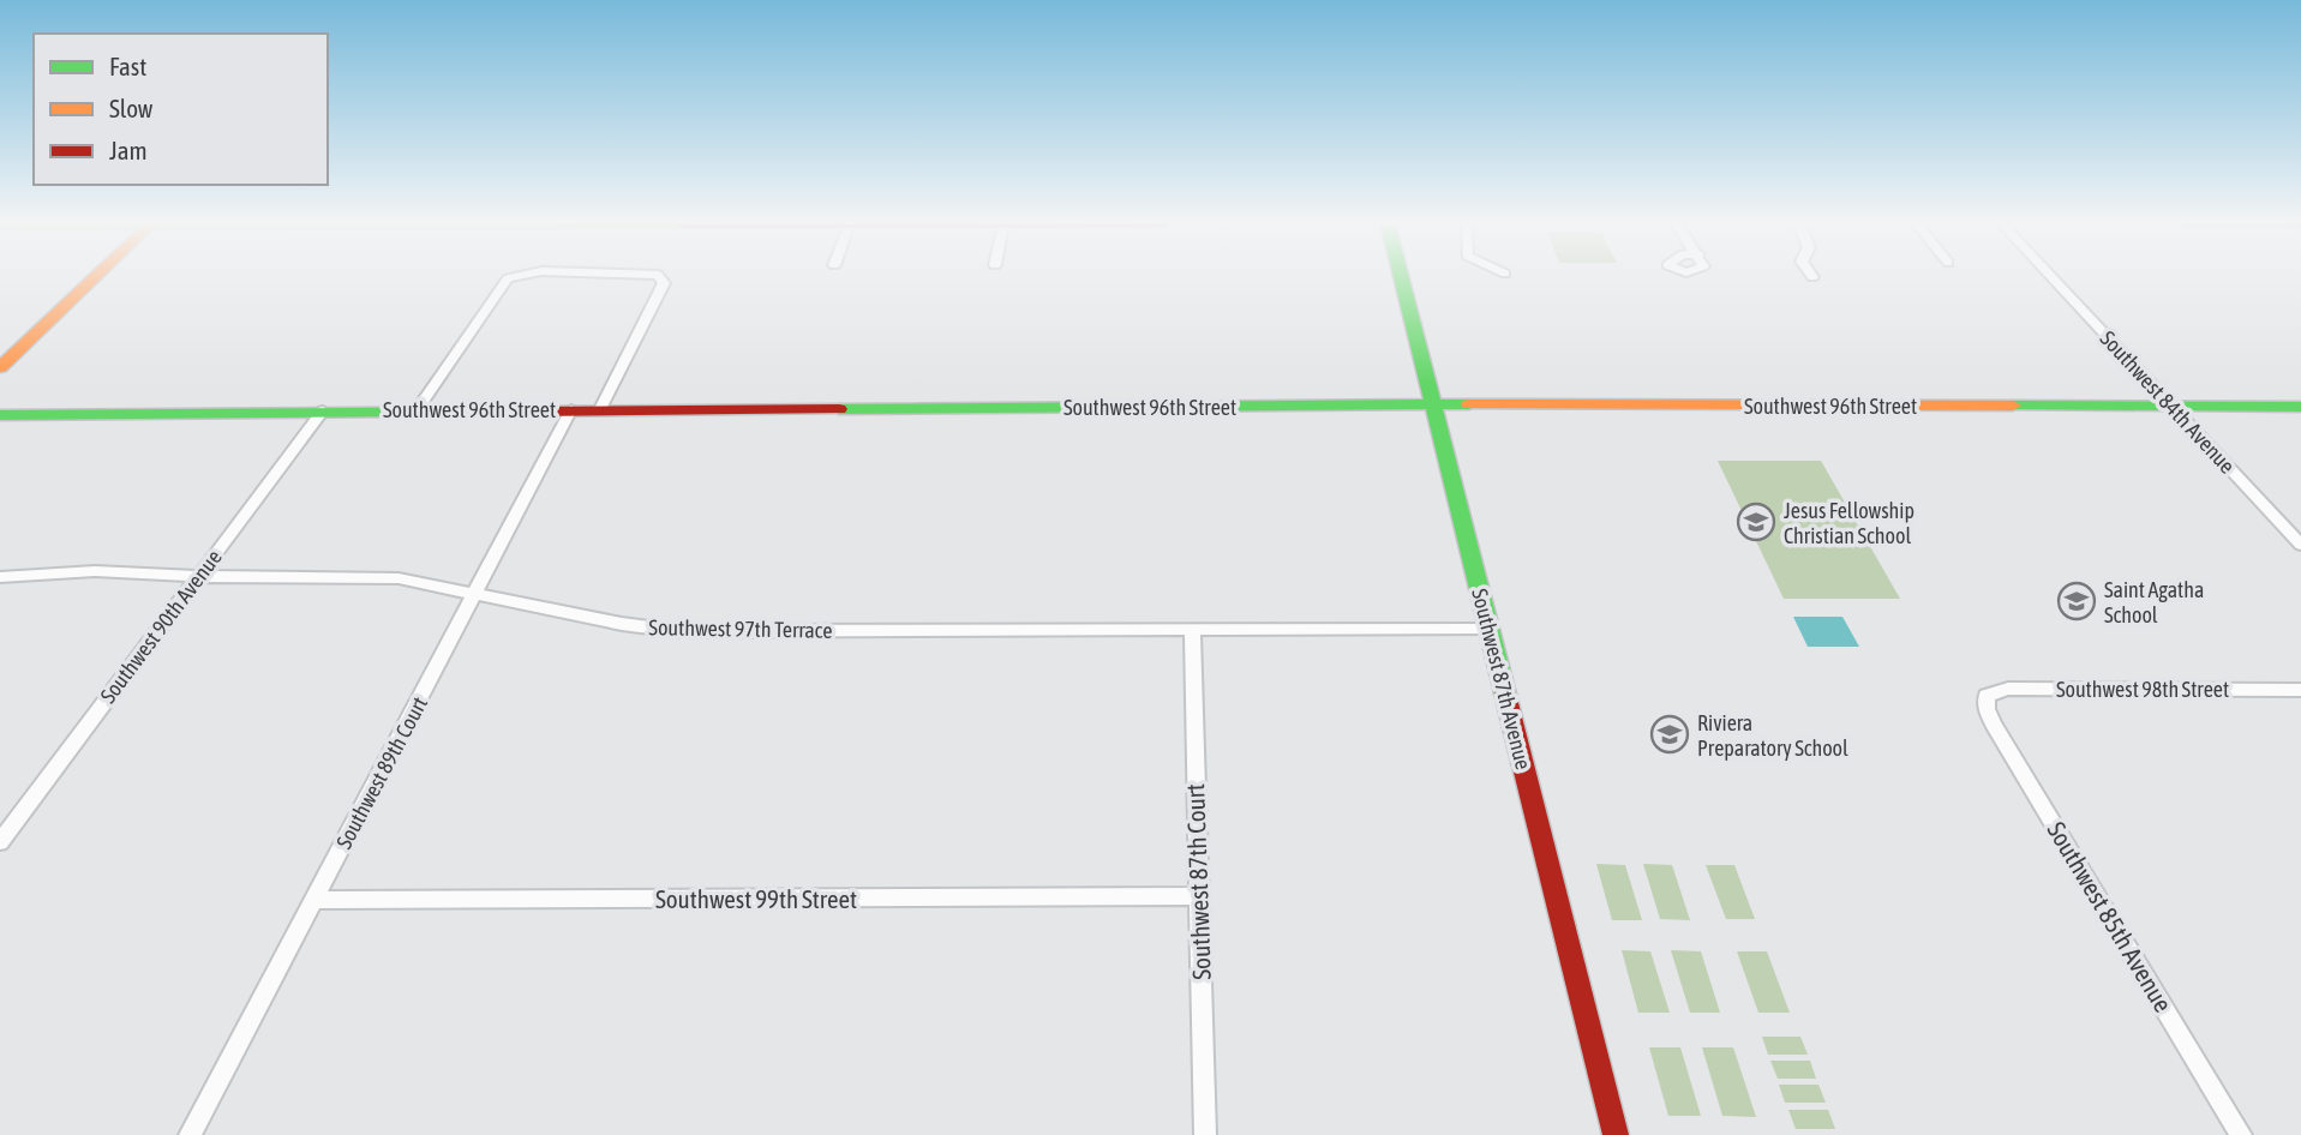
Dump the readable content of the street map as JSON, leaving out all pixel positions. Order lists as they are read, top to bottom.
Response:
{
  "streets": {
    "street": [
      "Southwest 84th Avenue",
      "Southwest 96th Street",
      "Southwest 90th Avenue",
      "Southwest 97th Terrace",
      "Southwest 87th Avenue",
      "Southwest 98th Street",
      "Southwest 89th Court",
      "Southwest 87th Court",
      "Southwest 99th Street",
      "Southwest 85th Avenue"
    ]
  },
  "crossings": [
    ["Southwest 84th Avenue", "Southwest 96th Street"],
    ["Southwest 96th Street", "Southwest 90th Avenue"],
    ["Southwest 96th Street", "Southwest 87th Avenue"],
    ["Southwest 96th Street", "Southwest 89th Court"],
    ["Southwest 90th Avenue", "Southwest 97th Terrace"],
    ["Southwest 97th Terrace", "Southwest 87th Avenue"],
    ["Southwest 97th Terrace", "Southwest 89th Court"],
    ["Southwest 97th Terrace", "Southwest 87th Court"],
    ["Southwest 98th Street", "Southwest 85th Avenue"],
    ["Southwest 89th Court", "Southwest 99th Street"],
    ["Southwest 87th Court", "Southwest 99th Street"]
  ],
  "places": {
    "school or university": ["Jesus Fellowship Christian School", "Saint Agatha School", "Riviera Preparatory School"]
  },
  "legend": ["Fast", "Slow", "Jam"]
}
